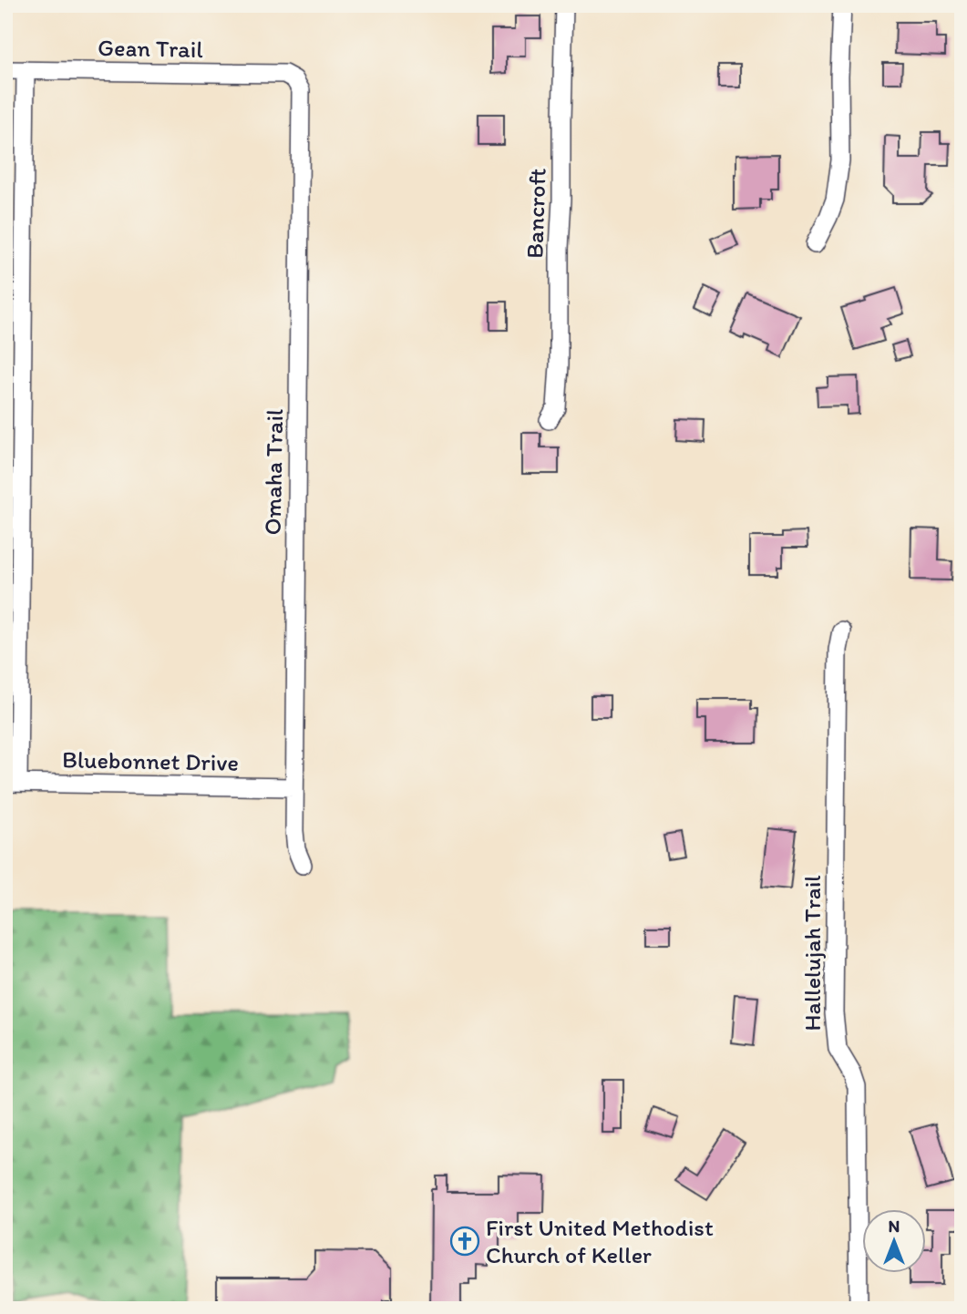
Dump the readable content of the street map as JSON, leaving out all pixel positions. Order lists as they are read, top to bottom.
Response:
{
  "streets": {
    "street": [
      "Gean Trail",
      "Bancroft",
      "Omaha Trail",
      "Bluebonnet Drive",
      "Hallelujah Trail"
    ]
  },
  "crossings": [
    ["Gean Trail", "Omaha Trail"],
    ["Omaha Trail", "Bluebonnet Drive"]
  ],
  "places": {
    "church": ["First United Methodist Church of Keller"]
  },
  "north": "top"
}
